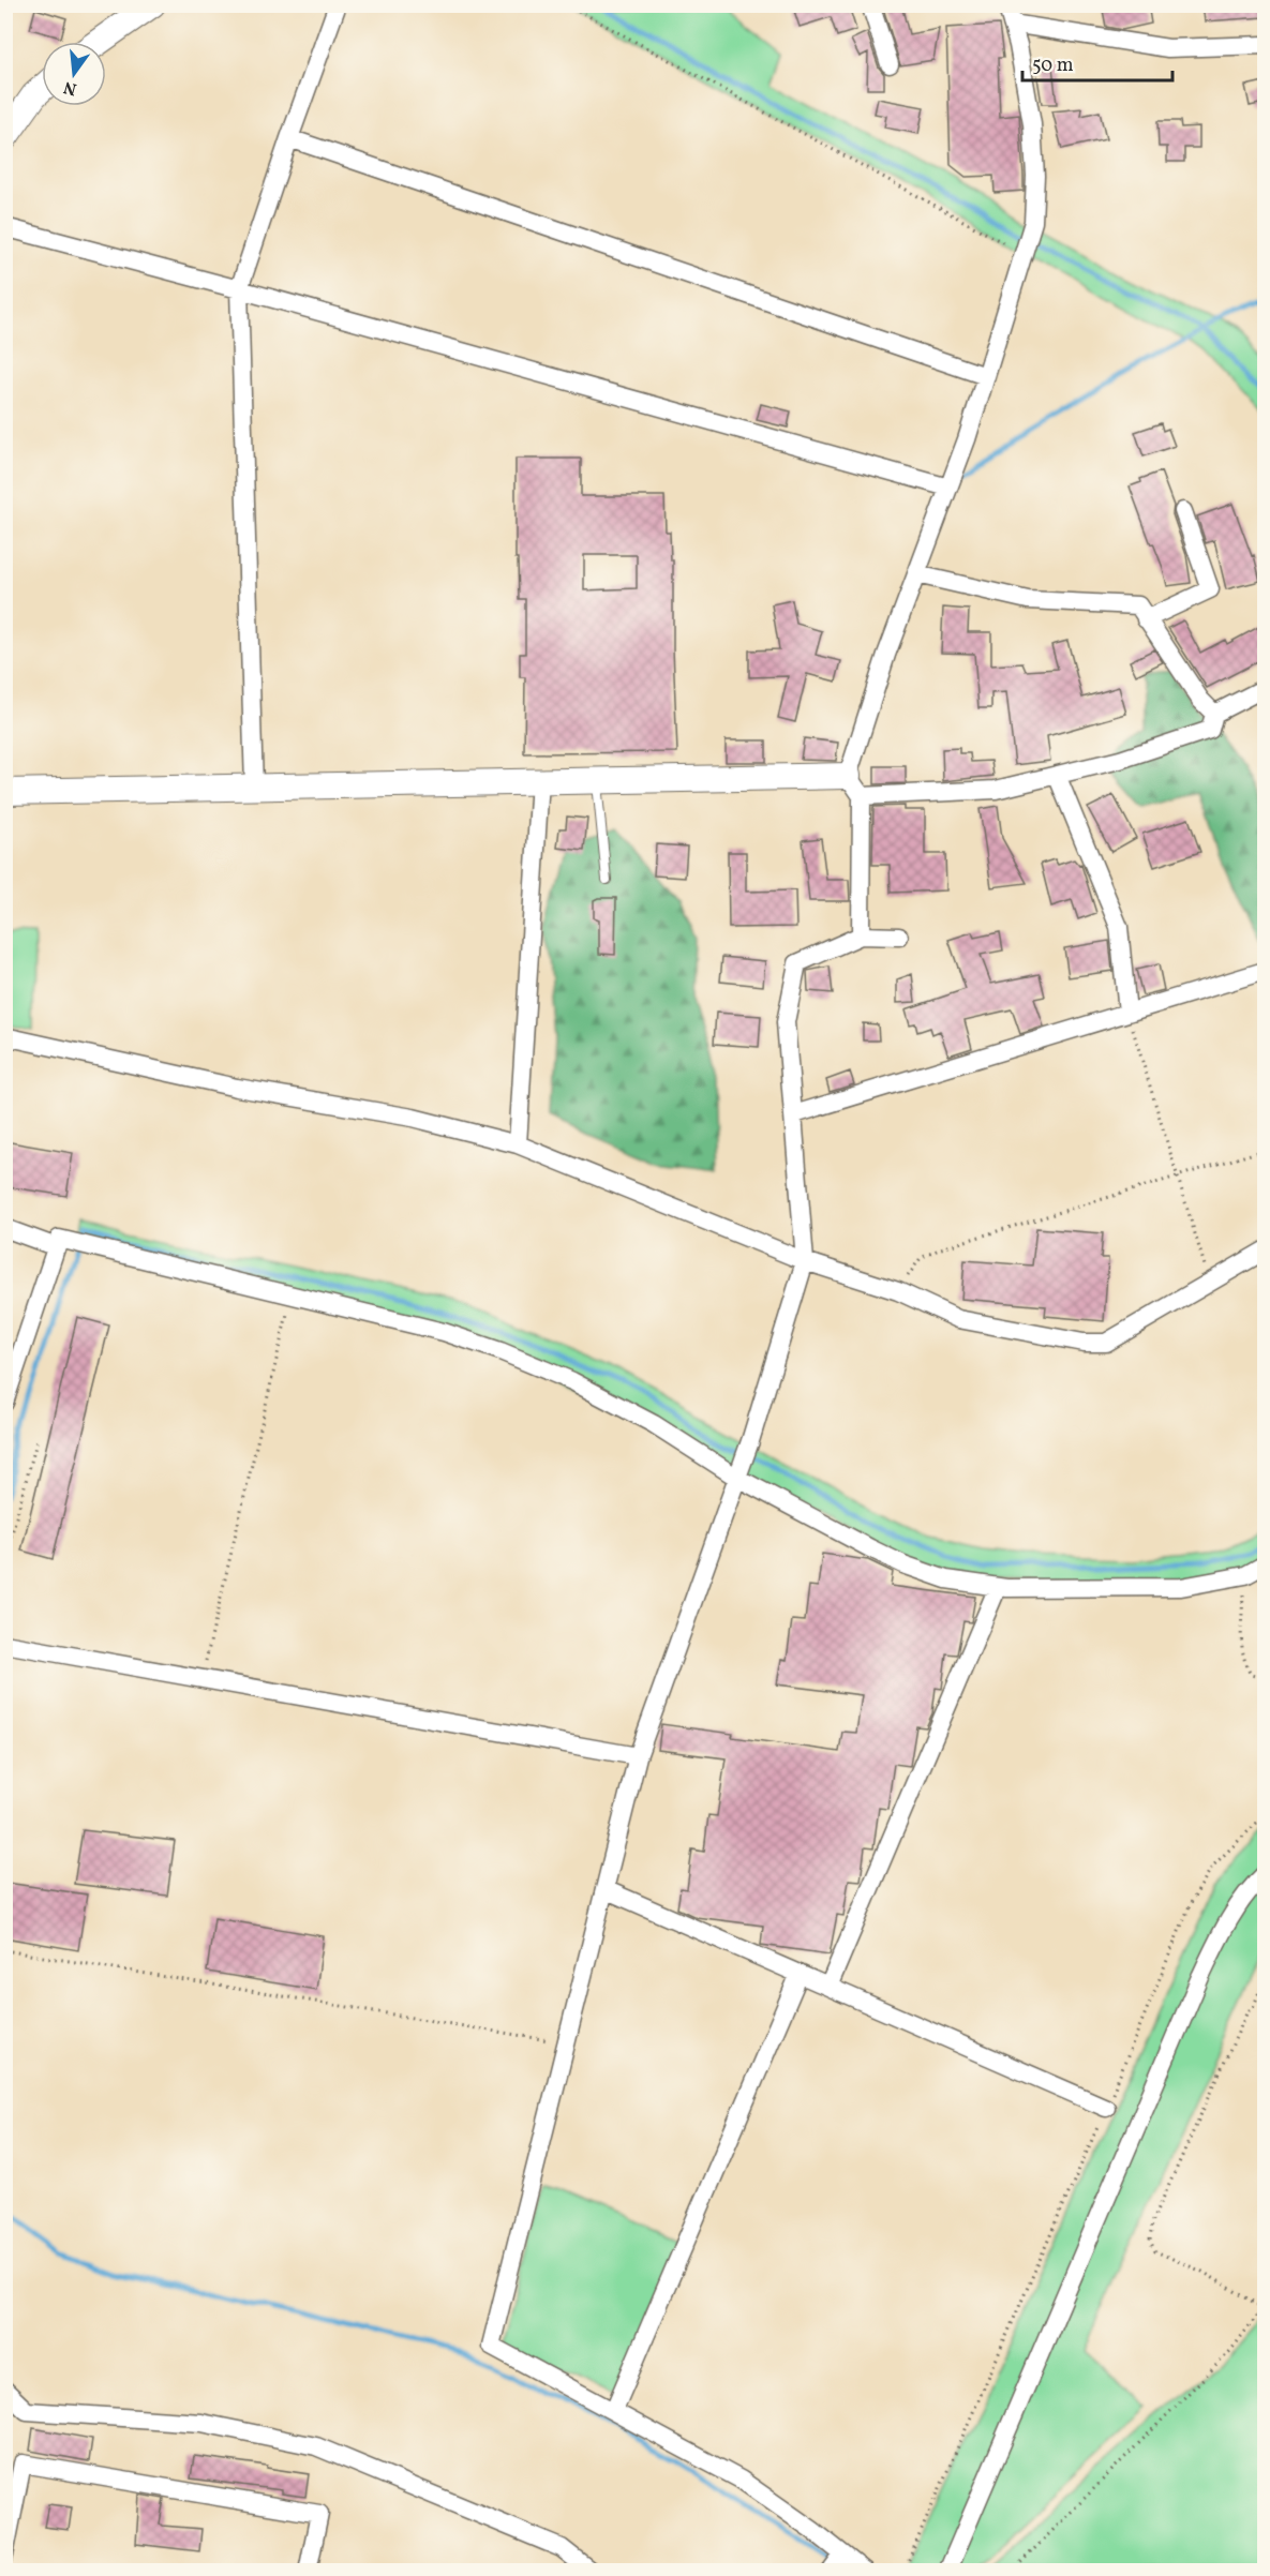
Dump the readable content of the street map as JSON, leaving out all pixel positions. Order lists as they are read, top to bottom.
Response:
{
  "scale_bar": "50 m",
  "north": "bottom"
}
